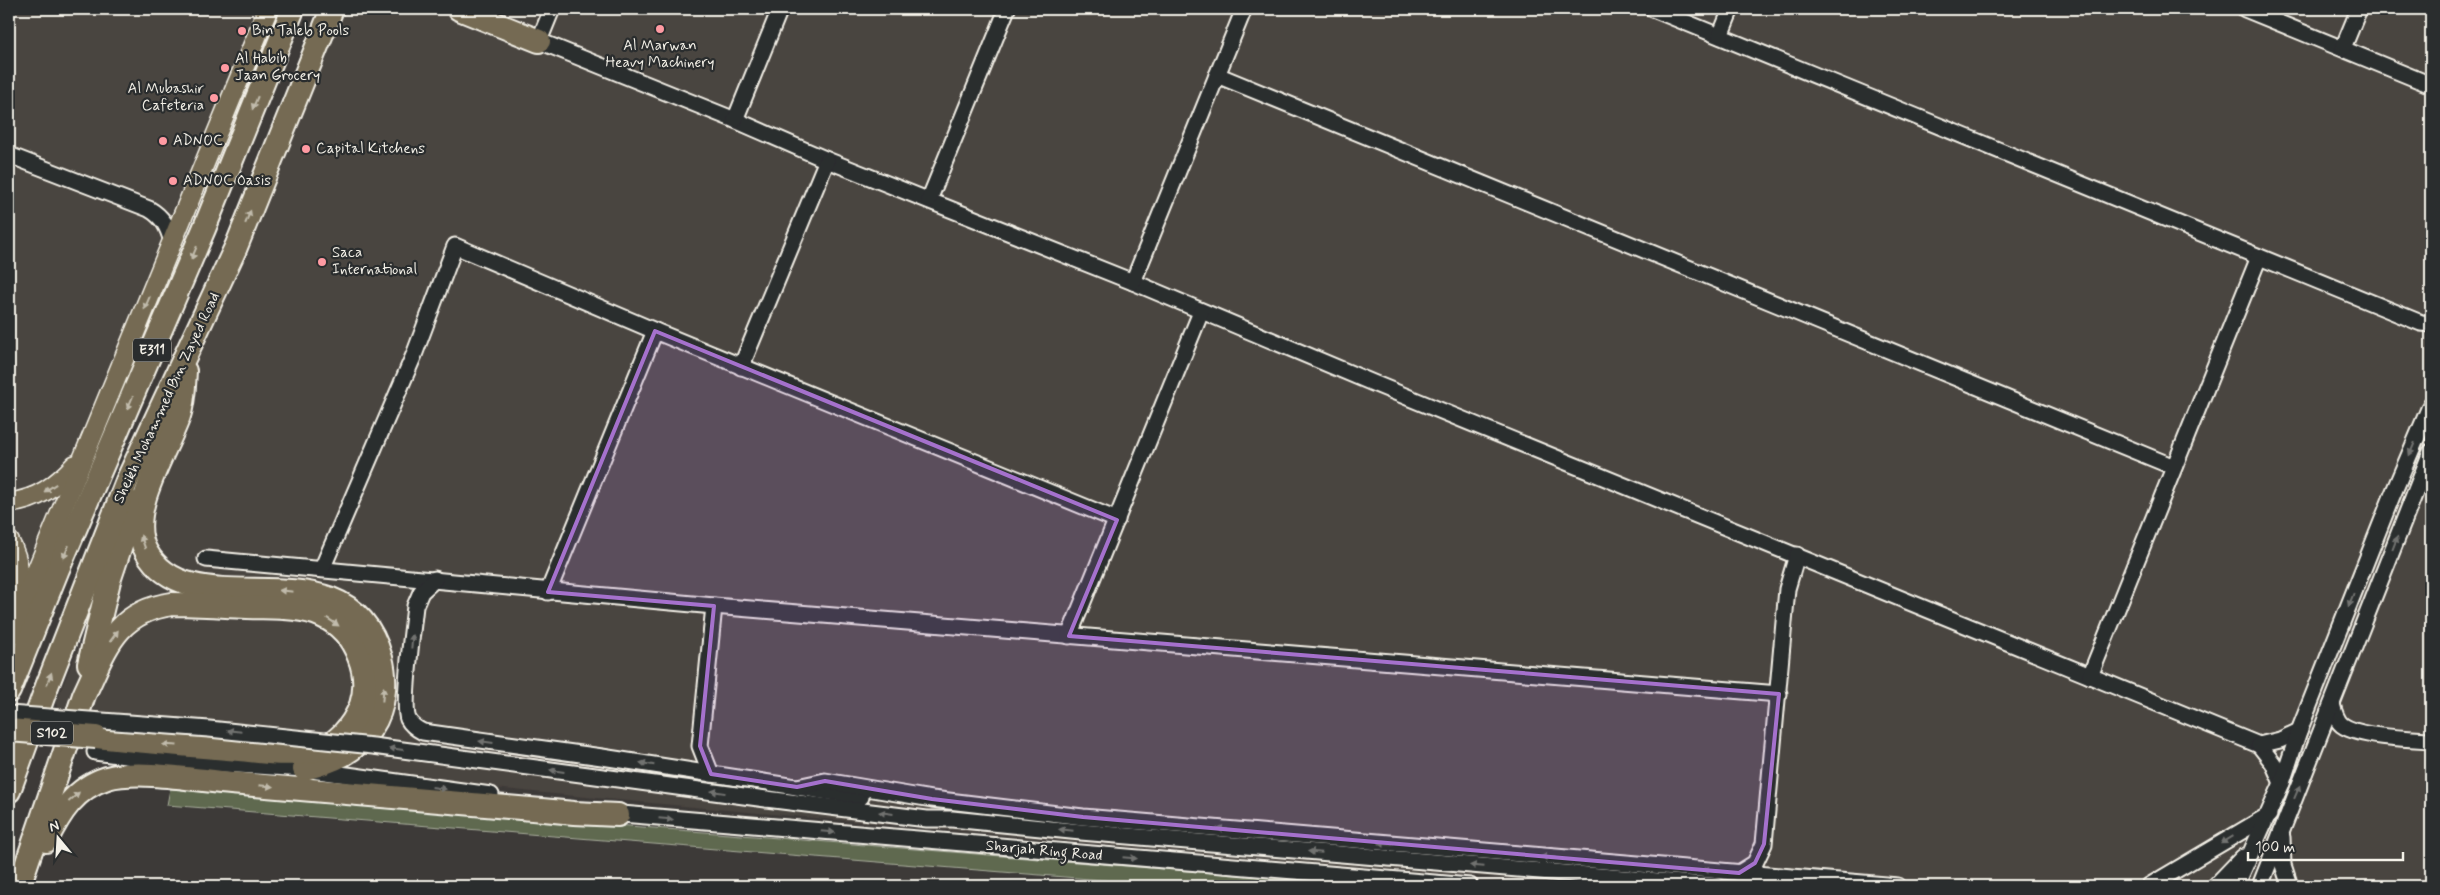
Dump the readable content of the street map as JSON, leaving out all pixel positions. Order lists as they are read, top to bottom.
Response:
{
  "streets": {
    "highway": ["E311", "Sheikh Mohammed Bin Zayed Road", "S102"],
    "street": ["Sharjah Ring Road"]
  },
  "crossings": [
    ["S102", "Sharjah Ring Road"]
  ],
  "places": [
    "Al Marwan Heavy Machinery",
    "Bin Taleb Pools",
    "Al Habib Jaan Grocery",
    "Al Mubashir Cafeteria",
    "ADNOC",
    "Capital Kitchens",
    "ADNOC Oasis",
    "Saca International"
  ],
  "scale_bar": "100 m",
  "north": "top"
}
